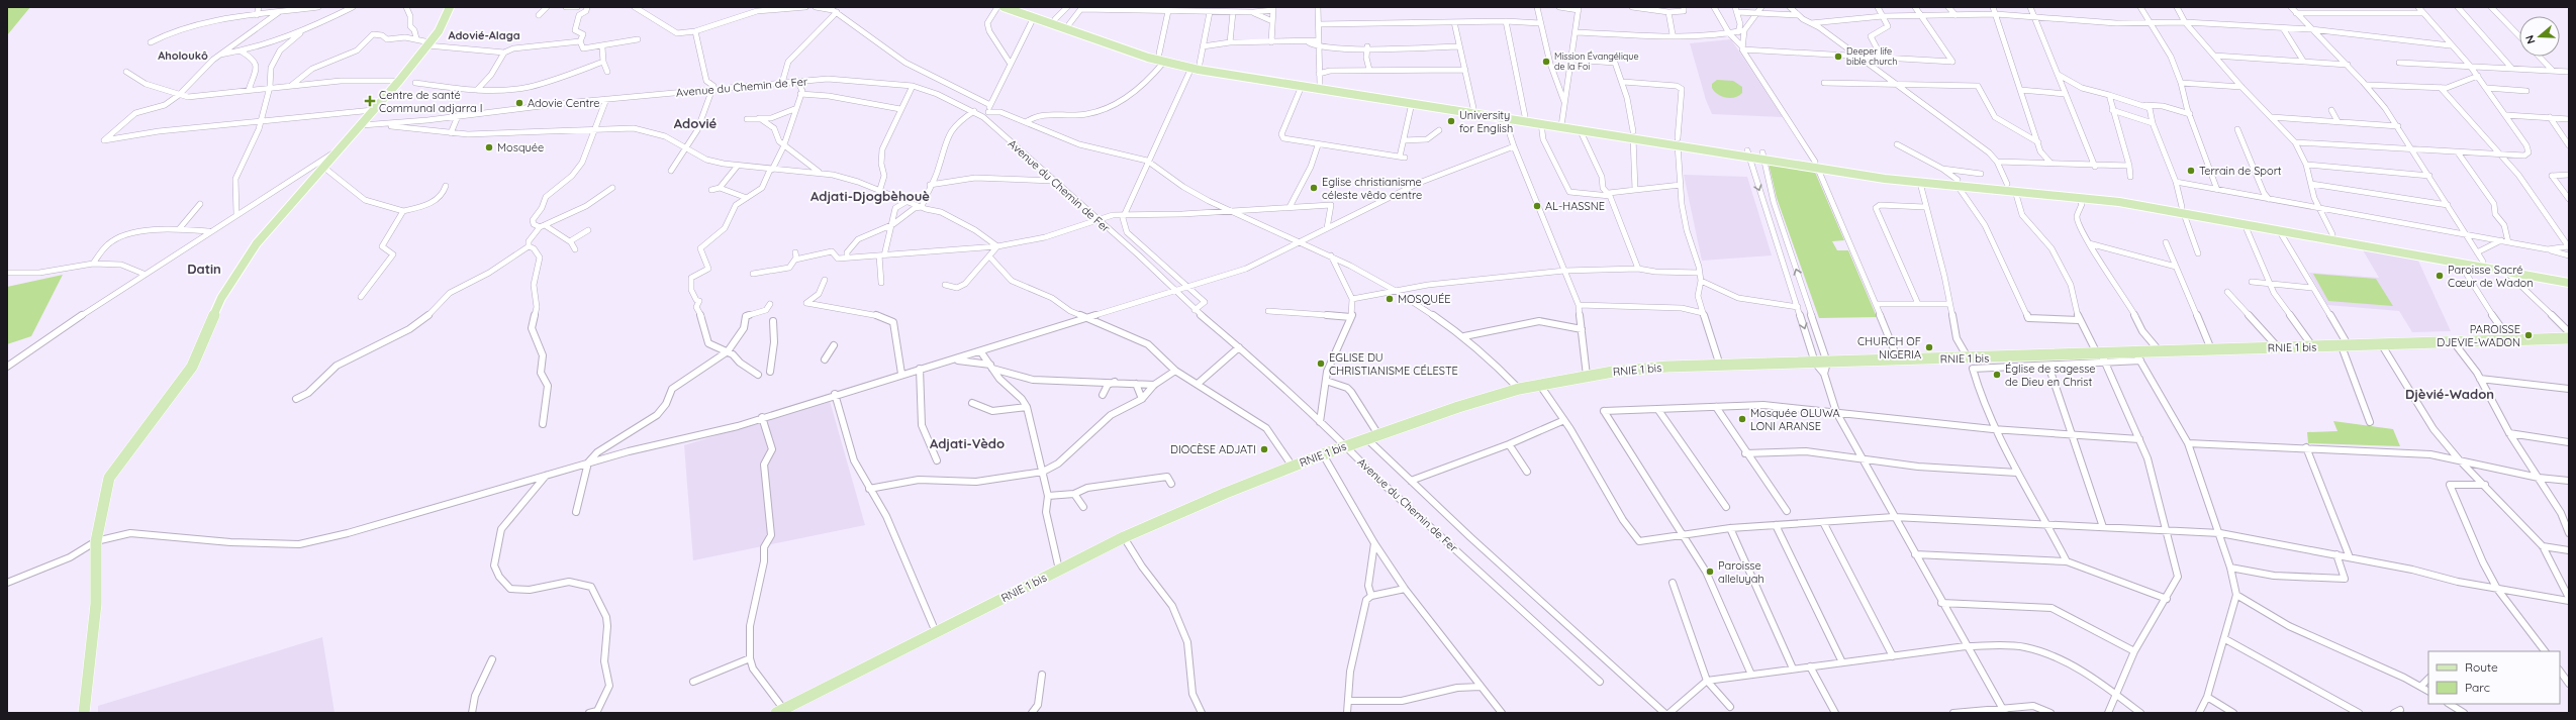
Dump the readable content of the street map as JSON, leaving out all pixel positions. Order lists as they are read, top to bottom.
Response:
{
  "streets": {
    "main road": ["RNIE 1 bis"],
    "street": ["Avenue du Chemin de Fer"]
  },
  "crossings": [
    ["Avenue du Chemin de Fer", "RNIE 1 bis"]
  ],
  "districts": [
    "Adovié-Alaga",
    "Aholoukô",
    "Adovié",
    "Adjati-Djogbèhouè",
    "Datin",
    "Djèvié-Wadon",
    "Adjati-Vèdo"
  ],
  "places": {
    "other": [
      "Deeper life bible church",
      "Mission Évangélique de la Foi",
      "Adovie Centre",
      "University for English",
      "Mosquée",
      "Terrain de Sport",
      "Eglise christianisme céleste vêdo centre",
      "AL-HASSNE",
      "Paroisse Sacré Cœur de Wadon",
      "MOSQUÉE",
      "PAROISSE DJEVIE-WADON",
      "CHURCH OF NIGERIA",
      "EGLISE DU CHRISTIANISME CÉLESTE",
      "Église de sagesse de Dieu en Christ",
      "Mosquée OLUWA LONI ARANSE",
      "DIOCÈSE ADJATI",
      "Paroisse alleluyah"
    ],
    "health": ["Centre de santé Communal adjarra I"]
  },
  "legend": ["Route", "Parc"],
  "north": "left"
}
